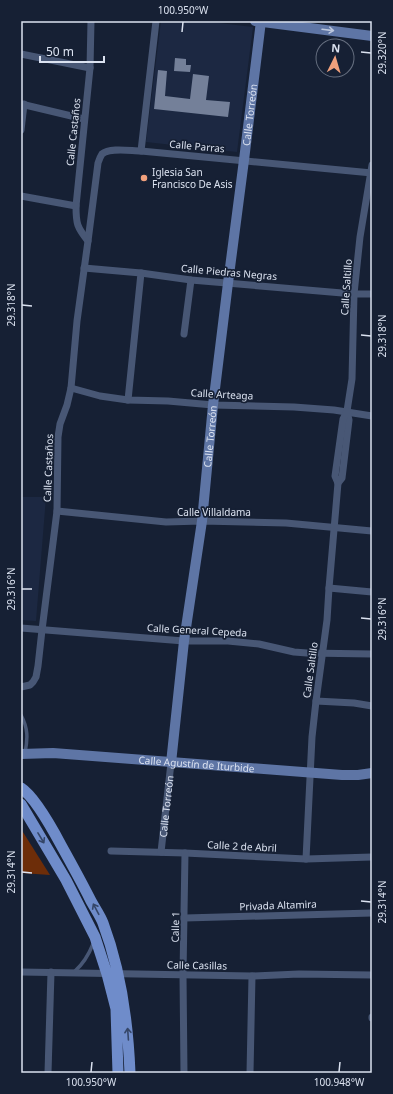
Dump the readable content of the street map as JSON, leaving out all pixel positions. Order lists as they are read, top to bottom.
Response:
{
  "streets": {
    "street": [
      "Calle Torreón",
      "Calle Castaños",
      "Calle Parras",
      "Calle Piedras Negras",
      "Calle Saltillo",
      "Calle Arteaga",
      "Calle Villaldama",
      "Calle General Cepeda",
      "Calle Agustín de Iturbide",
      "Calle 2 de Abril",
      "Privada Altamira",
      "Calle 1",
      "Calle Casillas"
    ]
  },
  "crossings": [
    ["Calle Torreón", "Calle Parras"],
    ["Calle Torreón", "Calle Piedras Negras"],
    ["Calle Torreón", "Calle Arteaga"],
    ["Calle Torreón", "Calle Villaldama"],
    ["Calle Torreón", "Calle General Cepeda"],
    ["Calle Torreón", "Calle Agustín de Iturbide"],
    ["Calle Torreón", "Calle 2 de Abril"],
    ["Calle Castaños", "Calle Parras"],
    ["Calle Castaños", "Calle Piedras Negras"],
    ["Calle Castaños", "Calle Arteaga"],
    ["Calle Castaños", "Calle Villaldama"],
    ["Calle Castaños", "Calle General Cepeda"],
    ["Calle Parras", "Calle Saltillo"],
    ["Calle Piedras Negras", "Calle Saltillo"],
    ["Calle Saltillo", "Calle Arteaga"],
    ["Calle Saltillo", "Calle Villaldama"],
    ["Calle Saltillo", "Calle General Cepeda"],
    ["Calle Saltillo", "Calle Agustín de Iturbide"],
    ["Calle Saltillo", "Calle 2 de Abril"],
    ["Calle 2 de Abril", "Calle 1"],
    ["Privada Altamira", "Calle 1"],
    ["Calle 1", "Calle Casillas"]
  ],
  "places": ["Iglesia San Francisco De Asis"],
  "scale_bar": "50 m",
  "north": "top",
  "coordinates": [
    "100.950°W",
    "29.320°N",
    "29.318°N",
    "29.316°N",
    "29.314°N",
    "100.948°W"
  ]
}
